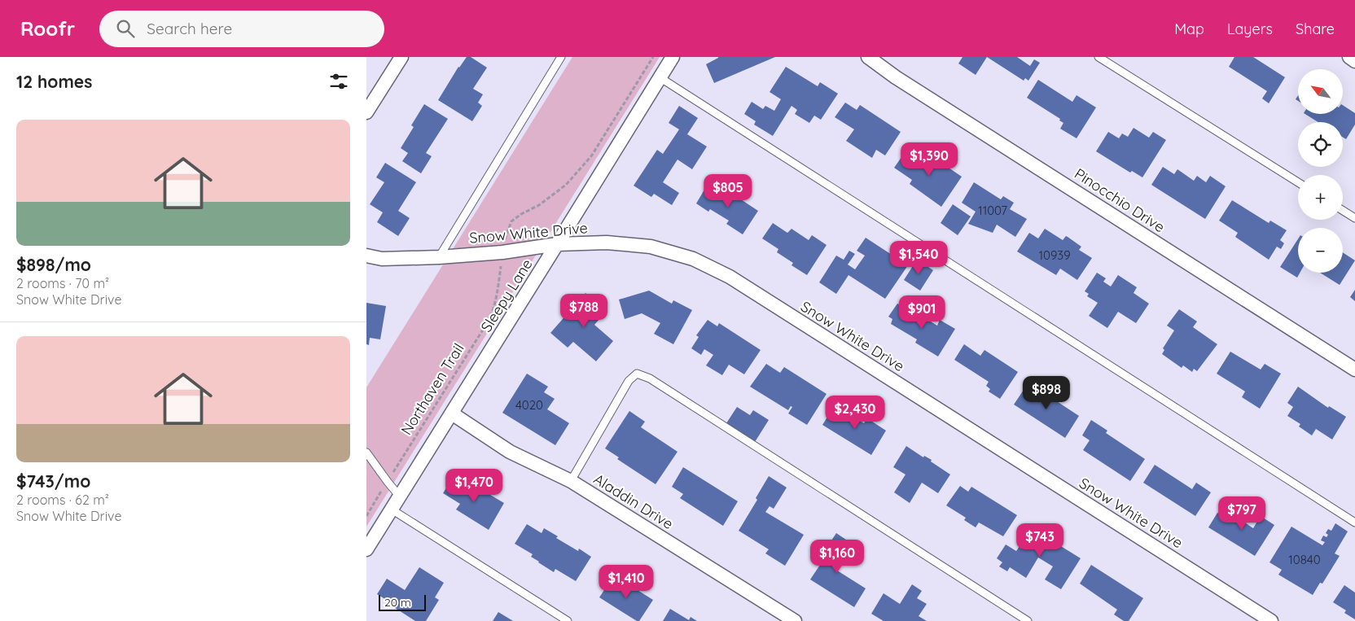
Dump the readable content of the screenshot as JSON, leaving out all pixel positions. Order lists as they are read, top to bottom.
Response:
{
  "streets": {
    "street": [
      "Pinocchio Drive",
      "Snow White Drive",
      "Sleepy Lane",
      "Aladdin Drive"
    ],
    "path": ["Northaven Trail"]
  },
  "crossings": [
    ["Snow White Drive", "Sleepy Lane"],
    ["Snow White Drive", "Northaven Trail"],
    ["Sleepy Lane", "Aladdin Drive"]
  ],
  "house_numbers": [
    "11007",
    "10939",
    "4020",
    "10840"
  ],
  "scale_bar": "20 m",
  "north": "top left",
  "page": {
    "header": "Roofr",
    "search": "Search here",
    "nav": ["Map", "Layers", "Share"],
    "heading": "12 homes",
    "map_buttons": ["+", "−"],
    "list": [
      {
        "name": "$898/mo",
        "note": "2 rooms · 70 m² · Snow White Drive"
      },
      {
        "name": "$743/mo",
        "note": "2 rooms · 62 m² · Snow White Drive"
      }
    ],
    "price": [
      "$1,390",
      "$805",
      "$1,540",
      "$788",
      "$901",
      "$898",
      "$2,430",
      "$1,470",
      "$797",
      "$743",
      "$1,160",
      "$1,410"
    ],
    "scale": "20 m"
  }
}
